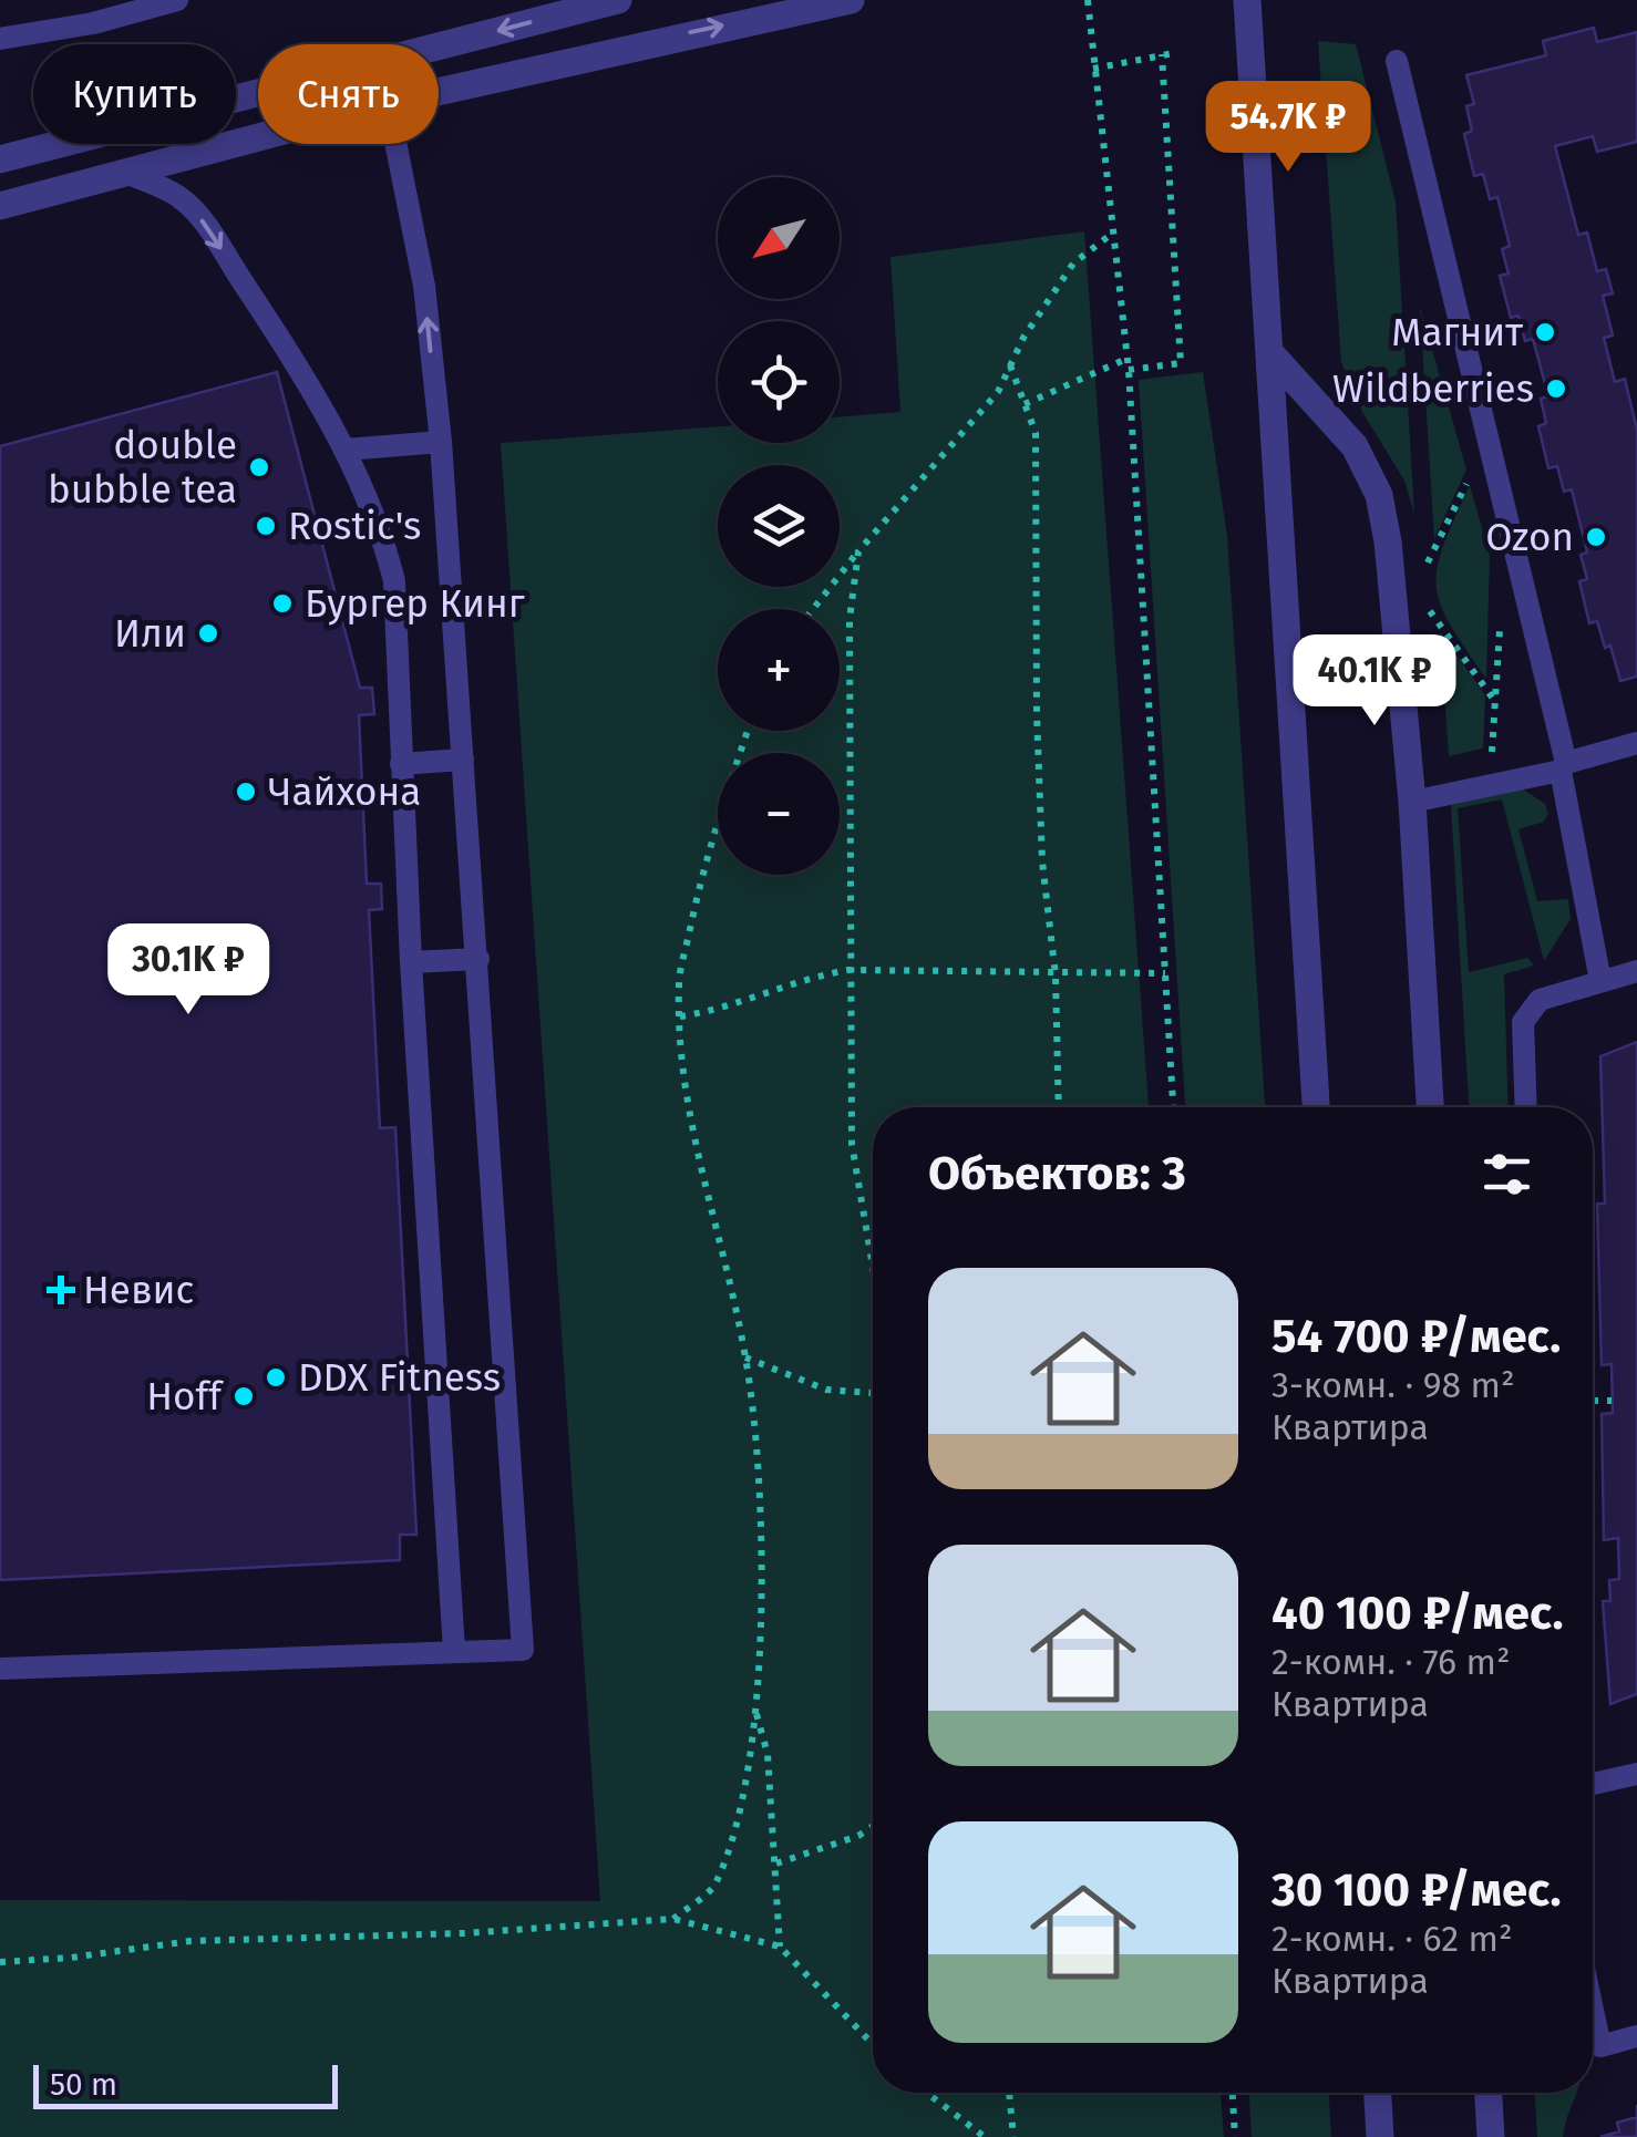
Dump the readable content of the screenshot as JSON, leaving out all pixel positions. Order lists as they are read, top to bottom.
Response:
{
  "places": {
    "other": [
      "Магнит",
      "Wildberries",
      "double bubble tea",
      "Rostic's",
      "Ozon",
      "Бургер Кинг",
      "Или",
      "Чайхона",
      "DDX Fitness",
      "Hoff"
    ],
    "health": ["Невис"]
  },
  "scale_bar": "50 m",
  "north": "bottom left",
  "page": {
    "chip": ["Купить", "Снять"],
    "price": ["54.7K ₽", "40.1K ₽", "30.1K ₽"],
    "map_buttons": ["+", "−"],
    "heading": "Объектов: 3",
    "list": [
      {
        "name": "54 700 ₽/мес.",
        "note": "3-комн. · 98 m² · Квартира"
      },
      {
        "name": "40 100 ₽/мес.",
        "note": "2-комн. · 76 m² · Квартира"
      },
      {
        "name": "30 100 ₽/мес.",
        "note": "2-комн. · 62 m² · Квартира"
      }
    ],
    "scale": "50 m"
  }
}
